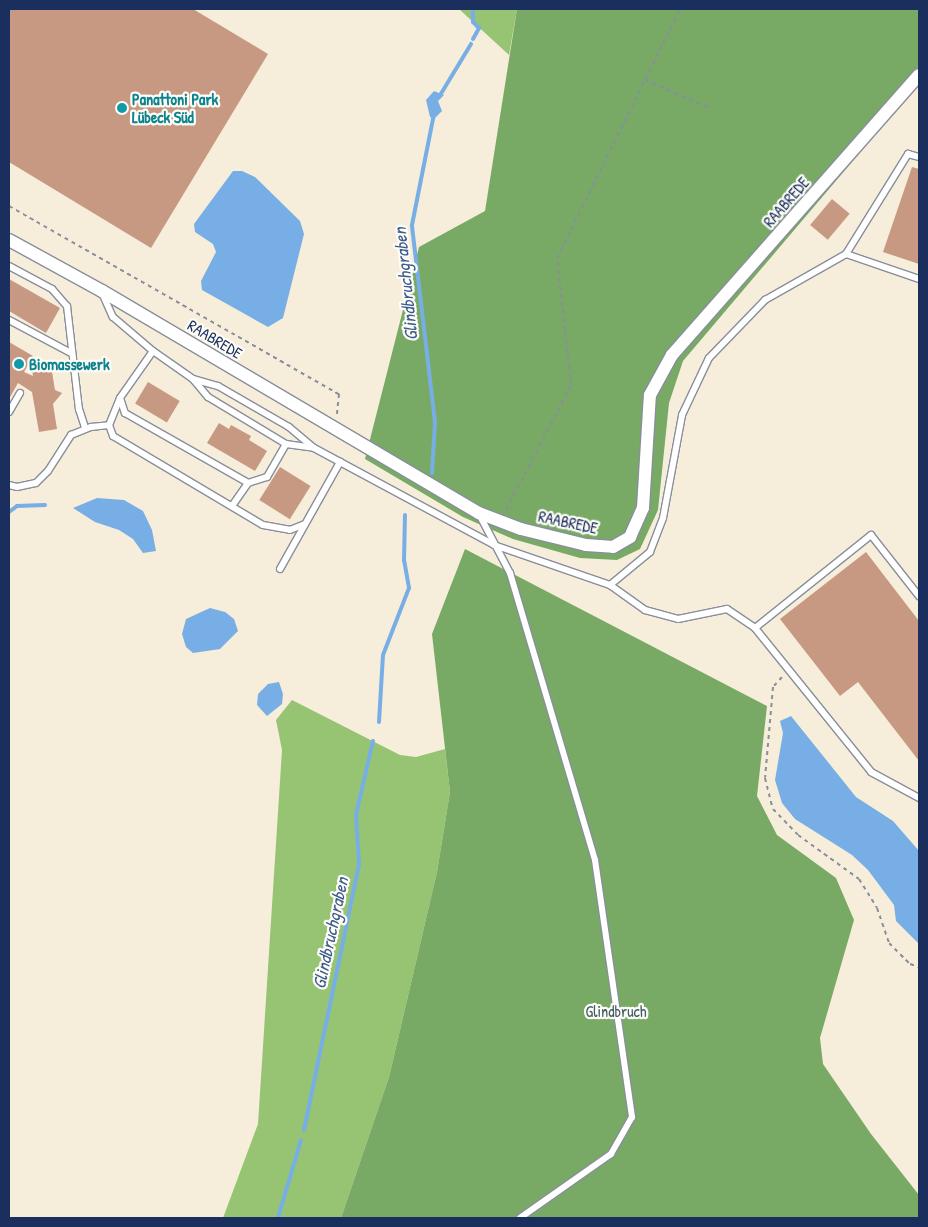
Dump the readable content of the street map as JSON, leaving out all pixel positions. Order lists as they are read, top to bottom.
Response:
{
  "streets": {
    "street": ["RAABREDE"]
  },
  "water": ["Glindbruchgraben"],
  "parks": ["Glindbruch"],
  "places": ["Panattoni Park Lübeck Süd", "Biomassewerk"]
}
